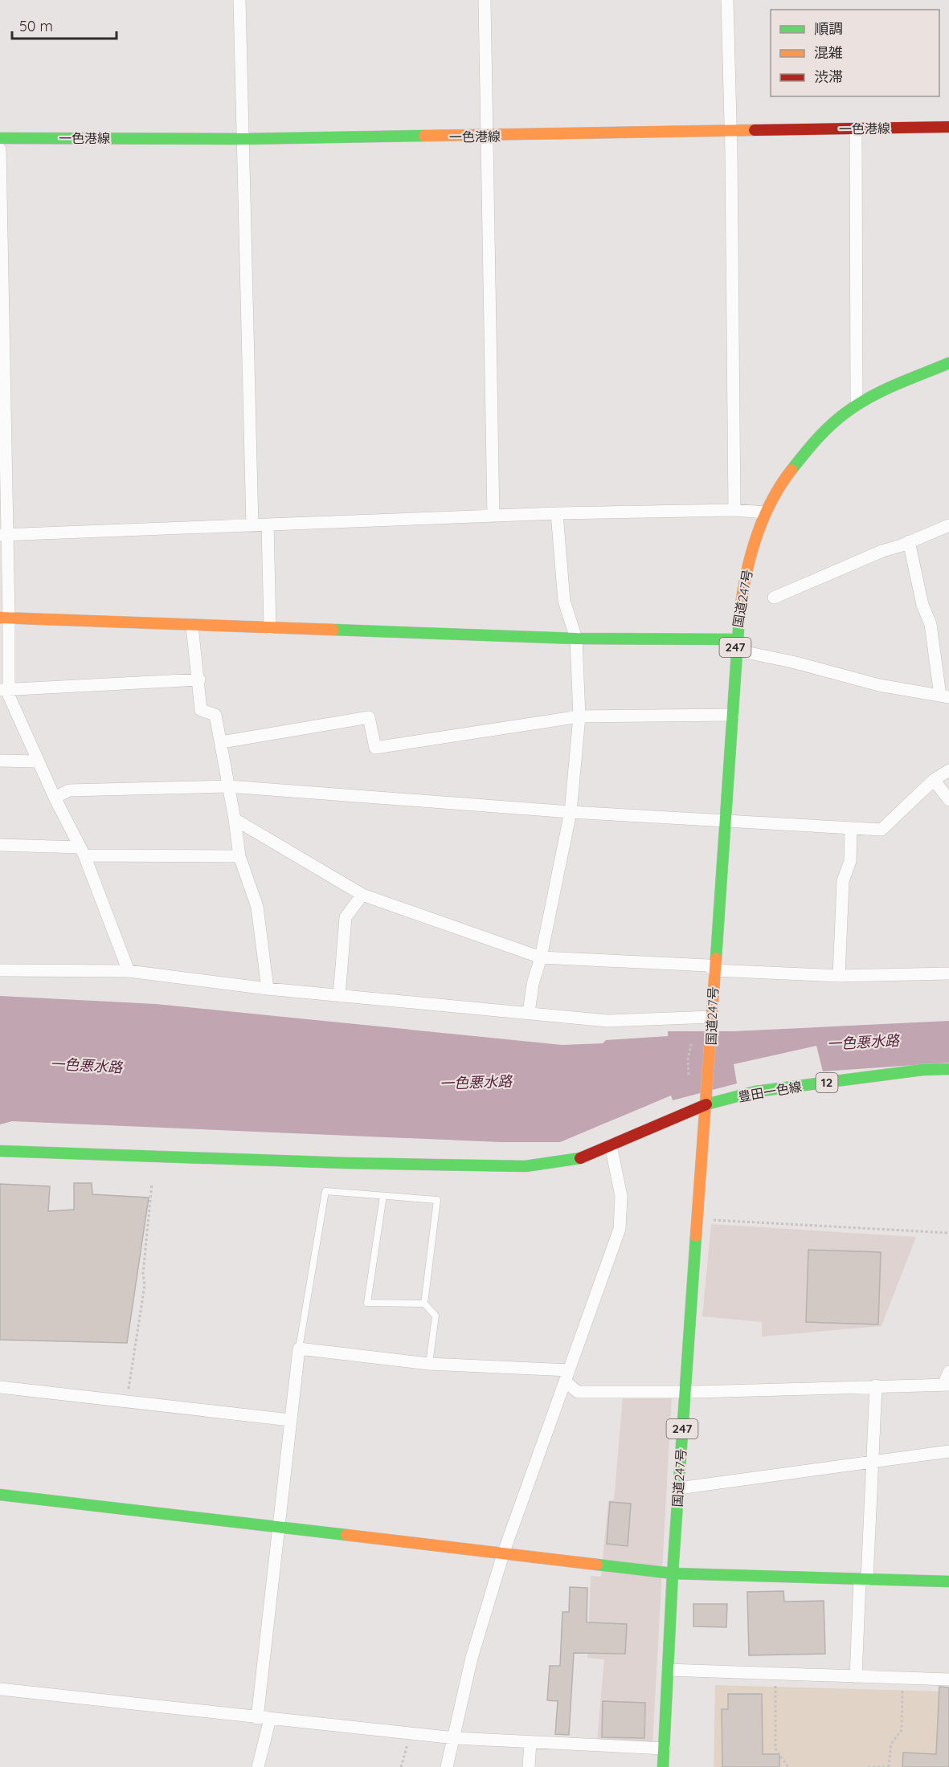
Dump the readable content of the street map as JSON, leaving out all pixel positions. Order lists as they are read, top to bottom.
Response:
{
  "streets": {
    "main road": [
      "一色港線",
      "国道247号",
      "247",
      "12",
      "豊田一色線"
    ]
  },
  "crossings": [
    ["国道247号", "豊田一色線"]
  ],
  "water": ["一色悪水路"],
  "legend": ["順調", "混雑", "渋滞"],
  "scale_bar": "50 m"
}
